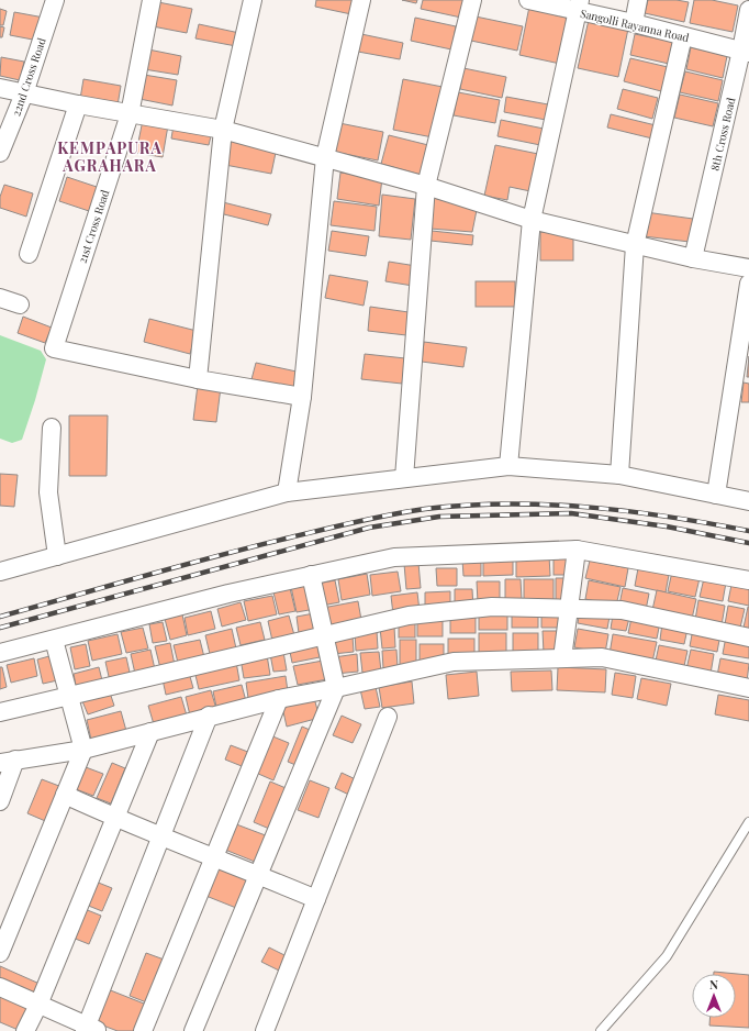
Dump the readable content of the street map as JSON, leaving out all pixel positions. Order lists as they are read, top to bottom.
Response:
{
  "streets": {
    "street": [
      "Sangolli Rayanna Road",
      "22nd Cross Road",
      "8th Cross Road",
      "21st Cross Road"
    ]
  },
  "crossings": [
    ["Sangolli Rayanna Road", "8th Cross Road"]
  ],
  "districts": ["KEMPAPURA AGRAHARA"],
  "north": "top"
}
